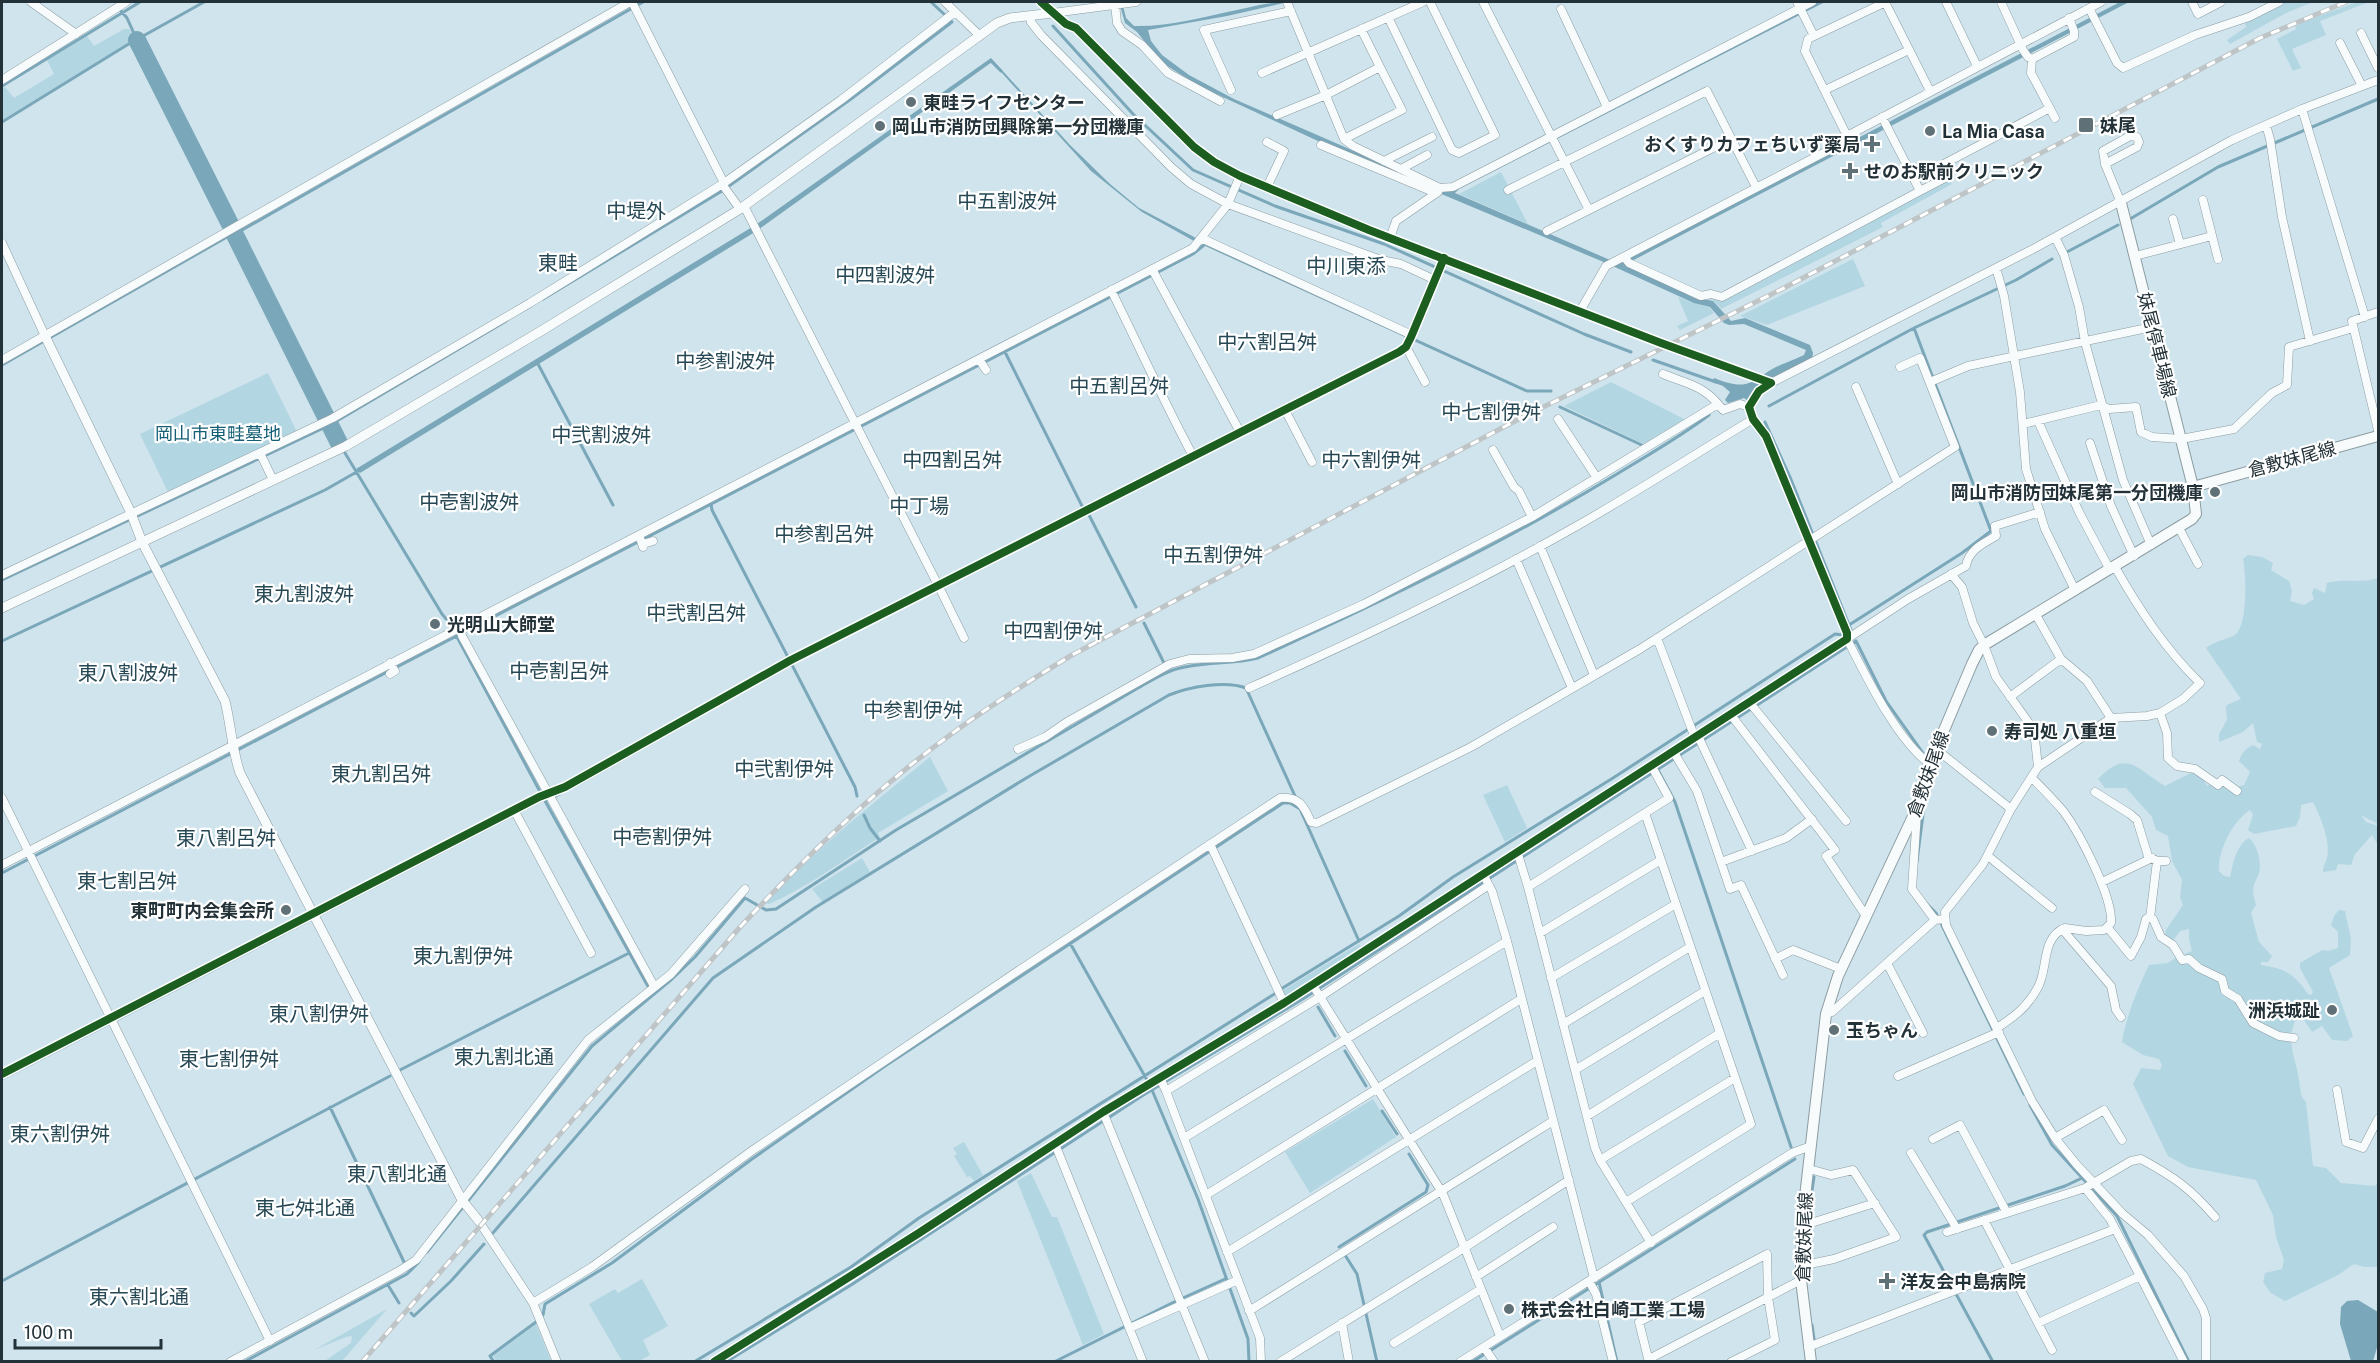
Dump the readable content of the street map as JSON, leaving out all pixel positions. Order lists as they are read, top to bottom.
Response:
{
  "streets": {
    "main road": ["妹尾停車場線", "倉敷妹尾線"]
  },
  "crossings": [
    ["妹尾停車場線", "倉敷妹尾線"]
  ],
  "districts": [
    "中五割波舛",
    "中堤外",
    "東畦",
    "中川東添",
    "中四割波舛",
    "中六割呂舛",
    "中参割波舛",
    "中五割呂舛",
    "中七割伊舛",
    "中弐割波舛",
    "中四割呂舛",
    "中六割伊舛",
    "中壱割波舛",
    "中丁場",
    "中参割呂舛",
    "中五割伊舛",
    "東九割波舛",
    "中弐割呂舛",
    "中四割伊舛",
    "中壱割呂舛",
    "東八割波舛",
    "中参割伊舛",
    "中弐割伊舛",
    "東九割呂舛",
    "中壱割伊舛",
    "東八割呂舛",
    "東七割呂舛",
    "東九割伊舛",
    "東八割伊舛",
    "東九割北通",
    "東七割伊舛",
    "東六割伊舛",
    "東八割北通",
    "東七舛北通",
    "東六割北通"
  ],
  "parks": ["岡山市東畦墓地"],
  "places": {
    "other": [
      "東畦ライフセンター",
      "岡山市消防団興除第一分団機庫",
      "La Mia Casa",
      "岡山市消防団妹尾第一分団機庫",
      "光明山大師堂",
      "寿司処 八重垣",
      "東町町内会集会所",
      "洲浜城趾",
      "玉ちゃん",
      "株式会社白崎工業 工場"
    ],
    "transit": ["妹尾"],
    "health": ["おくすりカフェちいず薬局", "せのお駅前クリニック", "洋友会中島病院"]
  },
  "scale_bar": "100 m"
}
